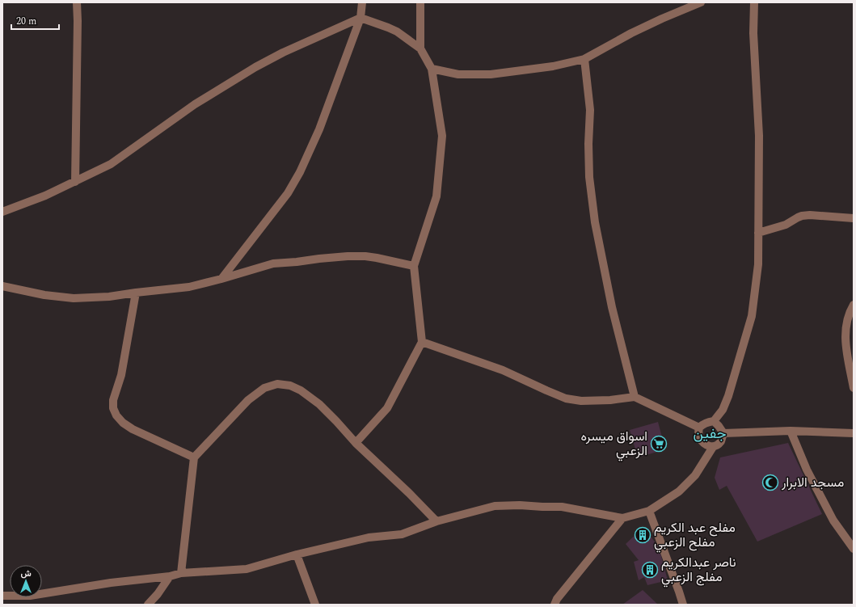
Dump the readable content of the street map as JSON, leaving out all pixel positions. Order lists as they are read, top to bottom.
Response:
{
  "districts": ["جفين"],
  "places": {
    "supermarket": ["اسواق ميسره الزعبي"],
    "mosque": ["مسجد الابرار"],
    "building": ["مفلح عبد الكريم مفلح الزعبي", "ناصر عبدالكريم مفلج الزعبي"]
  },
  "scale_bar": "20 m",
  "north": "top"
}
